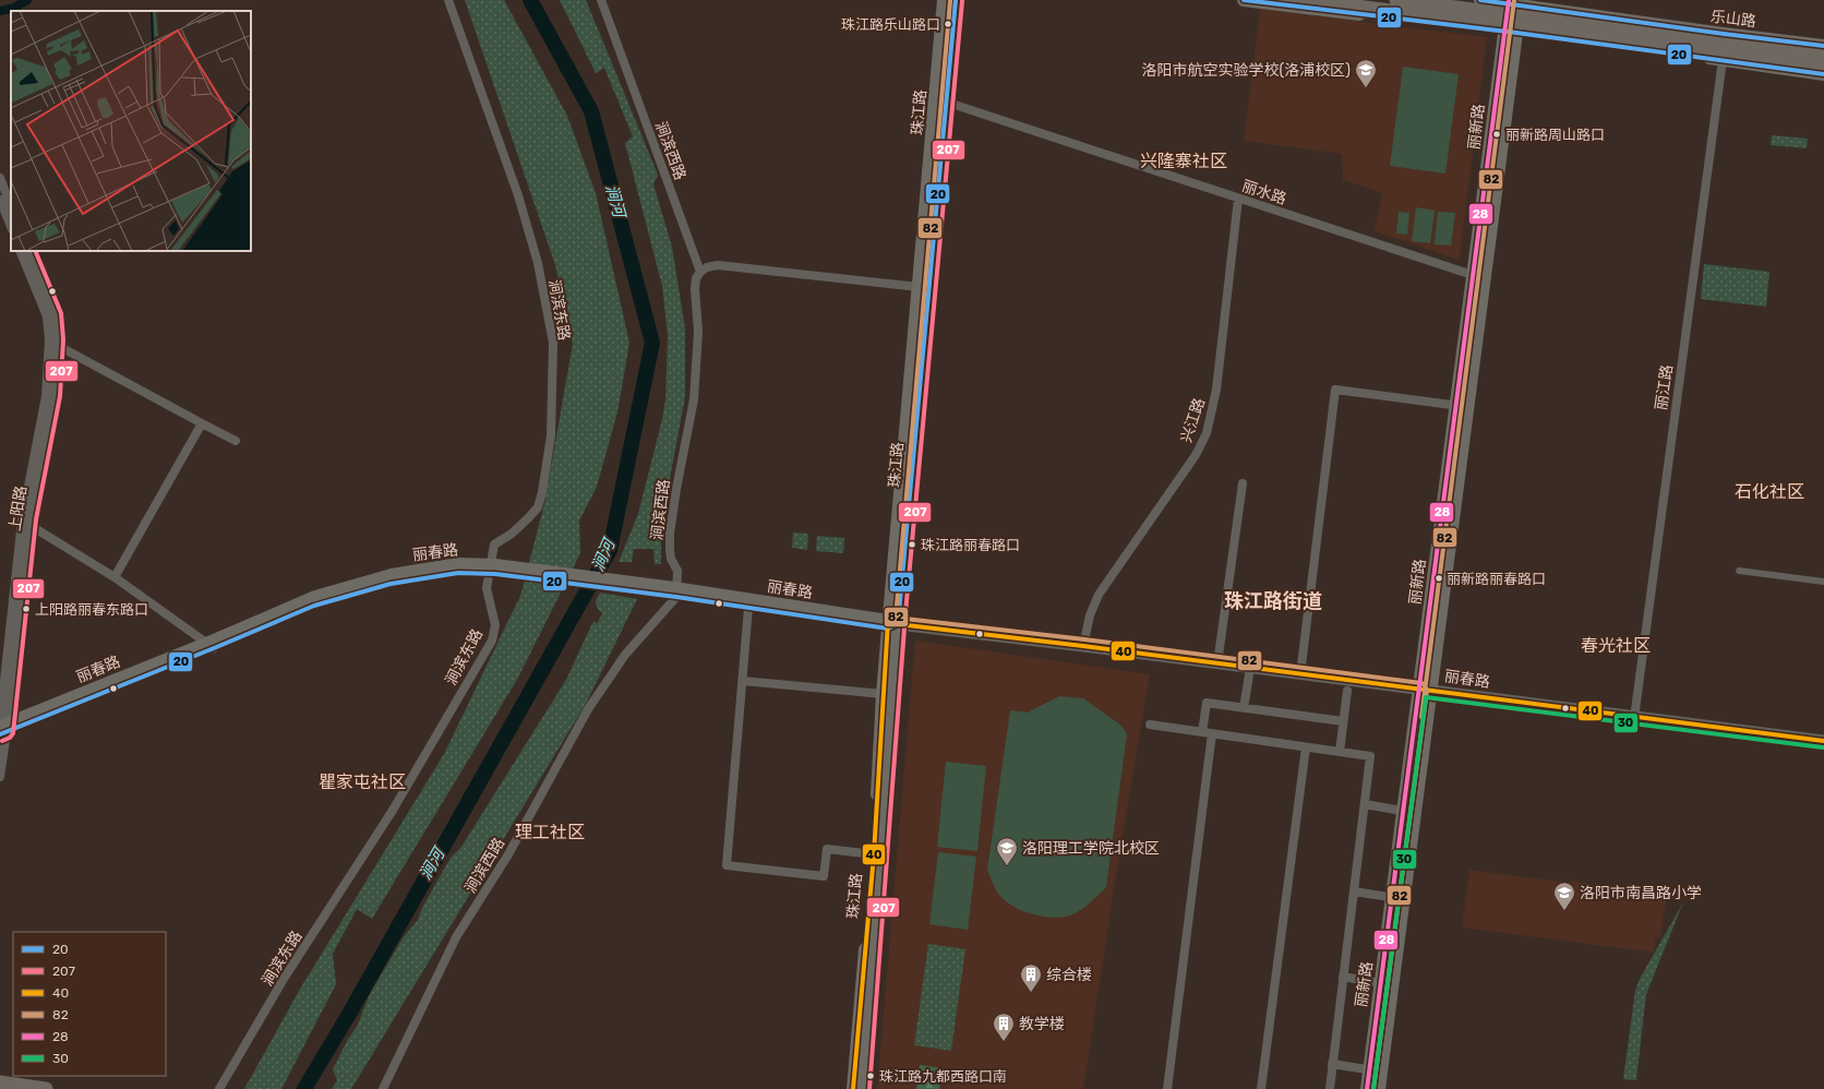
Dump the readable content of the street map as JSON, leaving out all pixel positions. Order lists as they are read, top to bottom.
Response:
{
  "streets": {
    "main road": [
      "乐山路",
      "珠江路",
      "丽新路",
      "丽春路"
    ],
    "street": [
      "涧滨西路",
      "丽水路",
      "涧滨东路",
      "丽江路",
      "兴江路",
      "上阳路"
    ]
  },
  "crossings": [
    ["乐山路", "丽新路"],
    ["乐山路", "丽江路"],
    ["珠江路", "丽水路"],
    ["珠江路", "丽春路"],
    ["丽新路", "丽水路"],
    ["丽新路", "丽春路"],
    ["涧滨西路", "丽春路"],
    ["丽水路", "兴江路"],
    ["涧滨东路", "丽春路"],
    ["丽江路", "丽春路"],
    ["兴江路", "丽春路"],
    ["上阳路", "丽春路"]
  ],
  "districts": [
    "兴隆寨社区",
    "石化社区",
    "珠江路街道",
    "春光社区",
    "瞿家屯社区",
    "理工社区"
  ],
  "water": ["涧河"],
  "places": {
    "other": [
      "珠江路乐山路口",
      "丽新路周山路口",
      "珠江路丽春路口",
      "丽新路丽春路口",
      "上阳路丽春东路口",
      "珠江路九都西路口南"
    ],
    "school or university": ["洛阳市航空实验学校(洛浦校区)", "洛阳理工学院北校区", "洛阳市南昌路小学"],
    "building": ["综合楼", "教学楼"]
  },
  "lines": [
    "transit line 20",
    "transit line 82",
    "transit line 28",
    "transit line 207",
    "transit line 40",
    "transit line 30"
  ],
  "legend": [
    "20",
    "207",
    "40",
    "82",
    "28",
    "30"
  ]
}
